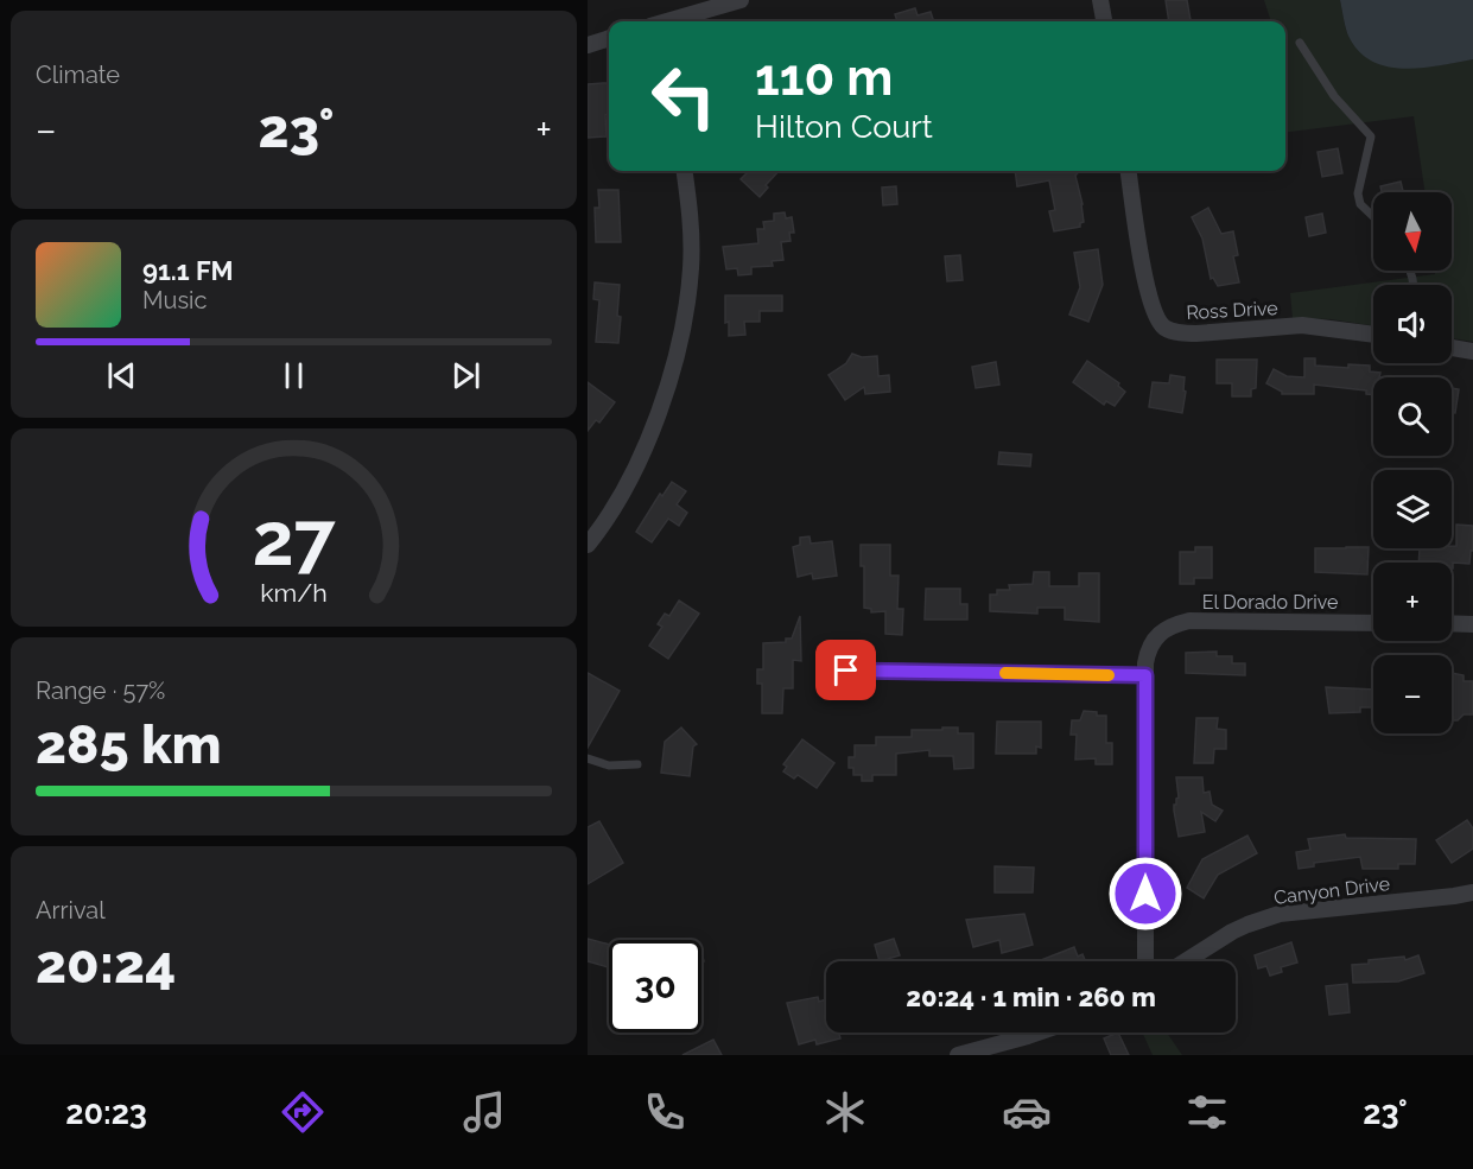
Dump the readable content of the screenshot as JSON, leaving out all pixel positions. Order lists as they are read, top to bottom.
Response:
{
  "streets": {
    "street": ["Ross Drive", "El Dorado Drive", "Canyon Drive"]
  },
  "north": "bottom",
  "page": {
    "tile": [
      "Climate",
      ["Range · 57%", "285 km"],
      ["Arrival", "20:24"]
    ],
    "turn": ["110 m", "Hilton Court"],
    "heat": ["−", "23°", "+"],
    "map_buttons": ["+", "−"],
    "song": ["91.1 FM", "Music"],
    "limit": "30",
    "trip": "20:24 · 1 min · 260 m",
    "tabs": ["20:23", "23°"],
    "gauge": ["27", "km/h"]
  }
}
